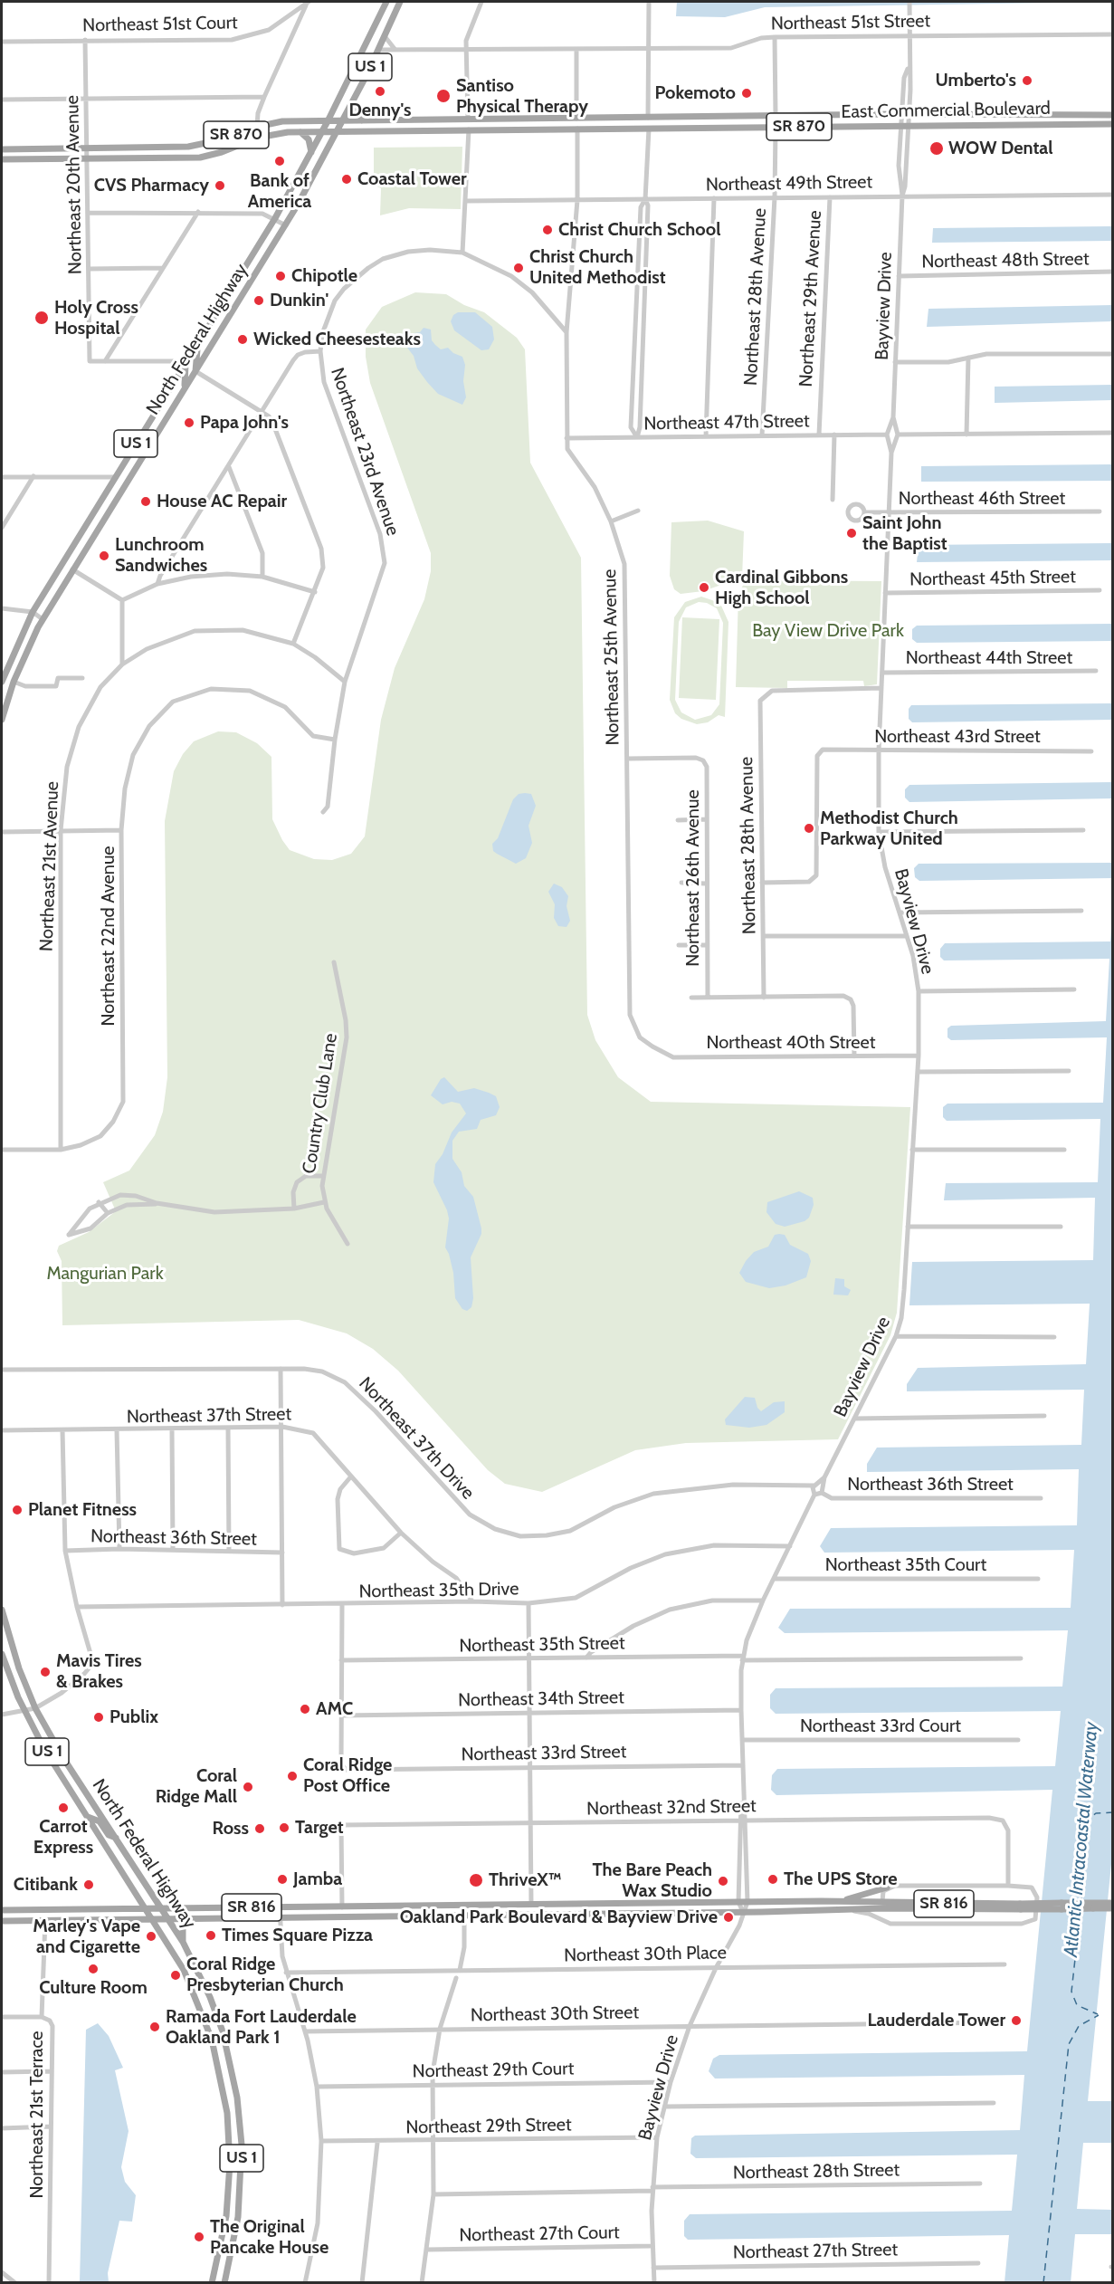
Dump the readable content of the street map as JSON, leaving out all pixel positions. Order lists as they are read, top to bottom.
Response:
{
  "streets": {
    "main road": [
      "US 1",
      "East Commercial Boulevard",
      "SR 870",
      "North Federal Highway",
      "SR 816"
    ],
    "street": [
      "Northeast 51st Street",
      "Northeast 51st Court",
      "Northeast 49th Street",
      "Northeast 20th Avenue",
      "Northeast 48th Street",
      "Northeast 28th Avenue",
      "Northeast 29th Avenue",
      "Bayview Drive",
      "Northeast 47th Street",
      "Northeast 23rd Avenue",
      "Northeast 46th Street",
      "Northeast 45th Street",
      "Northeast 25th Avenue",
      "Northeast 44th Street",
      "Northeast 43rd Street",
      "Northeast 21st Avenue",
      "Northeast 26th Avenue",
      "Northeast 22nd Avenue",
      "Northeast 40th Street",
      "Country Club Lane",
      "Northeast 37th Street",
      "Northeast 37th Drive",
      "Northeast 36th Street",
      "Northeast 35th Court",
      "Northeast 35th Drive",
      "Northeast 35th Street",
      "Northeast 34th Street",
      "Northeast 33rd Court",
      "Northeast 33rd Street",
      "Northeast 32nd Street",
      "Northeast 30th Place",
      "Northeast 30th Street",
      "Northeast 29th Court",
      "Northeast 21st Terrace",
      "Northeast 29th Street",
      "Northeast 28th Street",
      "Northeast 27th Court",
      "Northeast 27th Street"
    ]
  },
  "crossings": [
    ["Northeast 51st Street", "Bayview Drive"],
    ["Northeast 51st Street", "North Federal Highway"],
    ["Northeast 51st Court", "Northeast 20th Avenue"],
    ["East Commercial Boulevard", "Northeast 20th Avenue"],
    ["East Commercial Boulevard", "Northeast 28th Avenue"],
    ["East Commercial Boulevard", "Bayview Drive"],
    ["East Commercial Boulevard", "North Federal Highway"],
    ["East Commercial Boulevard", "Northeast 25th Avenue"],
    ["Northeast 49th Street", "Northeast 28th Avenue"],
    ["Northeast 49th Street", "Northeast 29th Avenue"],
    ["Northeast 49th Street", "Bayview Drive"],
    ["Northeast 49th Street", "Northeast 25th Avenue"],
    ["Northeast 48th Street", "Bayview Drive"],
    ["Northeast 28th Avenue", "Bayview Drive"],
    ["Northeast 28th Avenue", "Northeast 47th Street"],
    ["Northeast 28th Avenue", "Northeast 43rd Street"],
    ["Northeast 29th Avenue", "Northeast 47th Street"],
    ["Bayview Drive", "Northeast 47th Street"],
    ["Bayview Drive", "Northeast 46th Street"],
    ["Bayview Drive", "Northeast 45th Street"],
    ["Bayview Drive", "Northeast 44th Street"],
    ["Bayview Drive", "Northeast 43rd Street"],
    ["Bayview Drive", "Northeast 40th Street"],
    ["Bayview Drive", "Northeast 37th Drive"],
    ["Bayview Drive", "Northeast 36th Street"],
    ["Bayview Drive", "Northeast 35th Court"],
    ["Bayview Drive", "Northeast 35th Drive"],
    ["Bayview Drive", "Northeast 35th Street"],
    ["Bayview Drive", "Northeast 34th Street"],
    ["Bayview Drive", "Northeast 33rd Court"],
    ["Bayview Drive", "Northeast 33rd Street"],
    ["Bayview Drive", "Northeast 32nd Street"],
    ["Bayview Drive", "SR 816"],
    ["Bayview Drive", "Northeast 30th Place"],
    ["Bayview Drive", "Northeast 30th Street"],
    ["Bayview Drive", "Northeast 29th Court"],
    ["Bayview Drive", "Northeast 29th Street"],
    ["Bayview Drive", "Northeast 28th Street"],
    ["Bayview Drive", "Northeast 27th Court"],
    ["Bayview Drive", "Northeast 27th Street"],
    ["North Federal Highway", "SR 816"],
    ["Northeast 47th Street", "Northeast 25th Avenue"],
    ["Northeast 23rd Avenue", "Northeast 22nd Avenue"],
    ["Northeast 25th Avenue", "Northeast 26th Avenue"],
    ["Northeast 25th Avenue", "Northeast 40th Street"],
    ["Northeast 21st Avenue", "Northeast 22nd Avenue"],
    ["Northeast 37th Street", "Northeast 35th Drive"],
    ["Northeast 37th Drive", "Northeast 36th Street"],
    ["Northeast 34th Street", "Northeast 33rd Street"],
    ["Northeast 32nd Street", "SR 816"],
    ["SR 816", "Northeast 21st Terrace"]
  ],
  "water": ["Atlantic Intracoastal Waterway"],
  "parks": ["Bay View Drive Park", "Mangurian Park"],
  "places": [
    "Umberto's",
    "Denny's",
    "Pokemoto",
    "Santiso Physical Therapy",
    "WOW Dental",
    "Bank of America",
    "Coastal Tower",
    "CVS Pharmacy",
    "Christ Church School",
    "Christ Church United Methodist",
    "Chipotle",
    "Dunkin'",
    "Holy Cross Hospital",
    "Wicked Cheesesteaks",
    "Papa John's",
    "House AC Repair",
    "Saint John the Baptist",
    "Lunchroom Sandwiches",
    "Cardinal Gibbons High School",
    "Methodist Church Parkway United",
    "Planet Fitness",
    "Mavis Tires & Brakes",
    "AMC",
    "Publix",
    "Coral Ridge Post Office",
    "Coral Ridge Mall",
    "Carrot Express",
    "Target",
    "Ross",
    "Jamba",
    "The UPS Store",
    "ThriveX™",
    "The Bare Peach Wax Studio",
    "Citibank",
    "Oakland Park Boulevard & Bayview Drive",
    "Times Square Pizza",
    "Marley's Vape and Cigarette",
    "Culture Room",
    "Coral Ridge Presbyterian Church",
    "Lauderdale Tower",
    "Ramada Fort Lauderdale Oakland Park 1",
    "The Original Pancake House"
  ]
}
